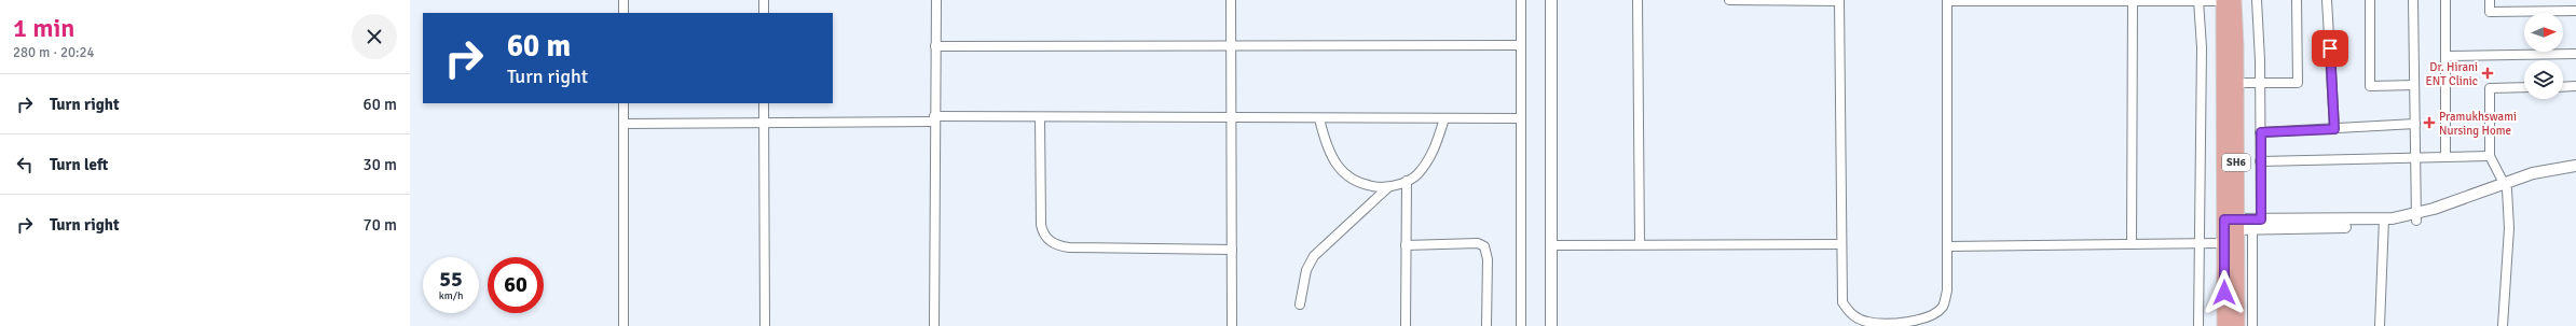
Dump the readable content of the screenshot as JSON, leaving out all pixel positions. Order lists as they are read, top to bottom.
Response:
{
  "streets": {
    "main road": ["SH6"]
  },
  "places": {
    "health": ["Dr. Hirani ENT Clinic", "Pramukhswami Nursing Home"]
  },
  "north": "right",
  "page": {
    "heading": ["1 min", "280 m · 20:24"],
    "turn": ["60 m", "Turn right"],
    "list": [
      {
        "name": "Turn right",
        "value": "60 m"
      },
      {
        "name": "Turn left",
        "value": "30 m"
      },
      {
        "name": "Turn right",
        "value": "70 m"
      }
    ],
    "speed": "55 km/h",
    "limit": "60"
  }
}
